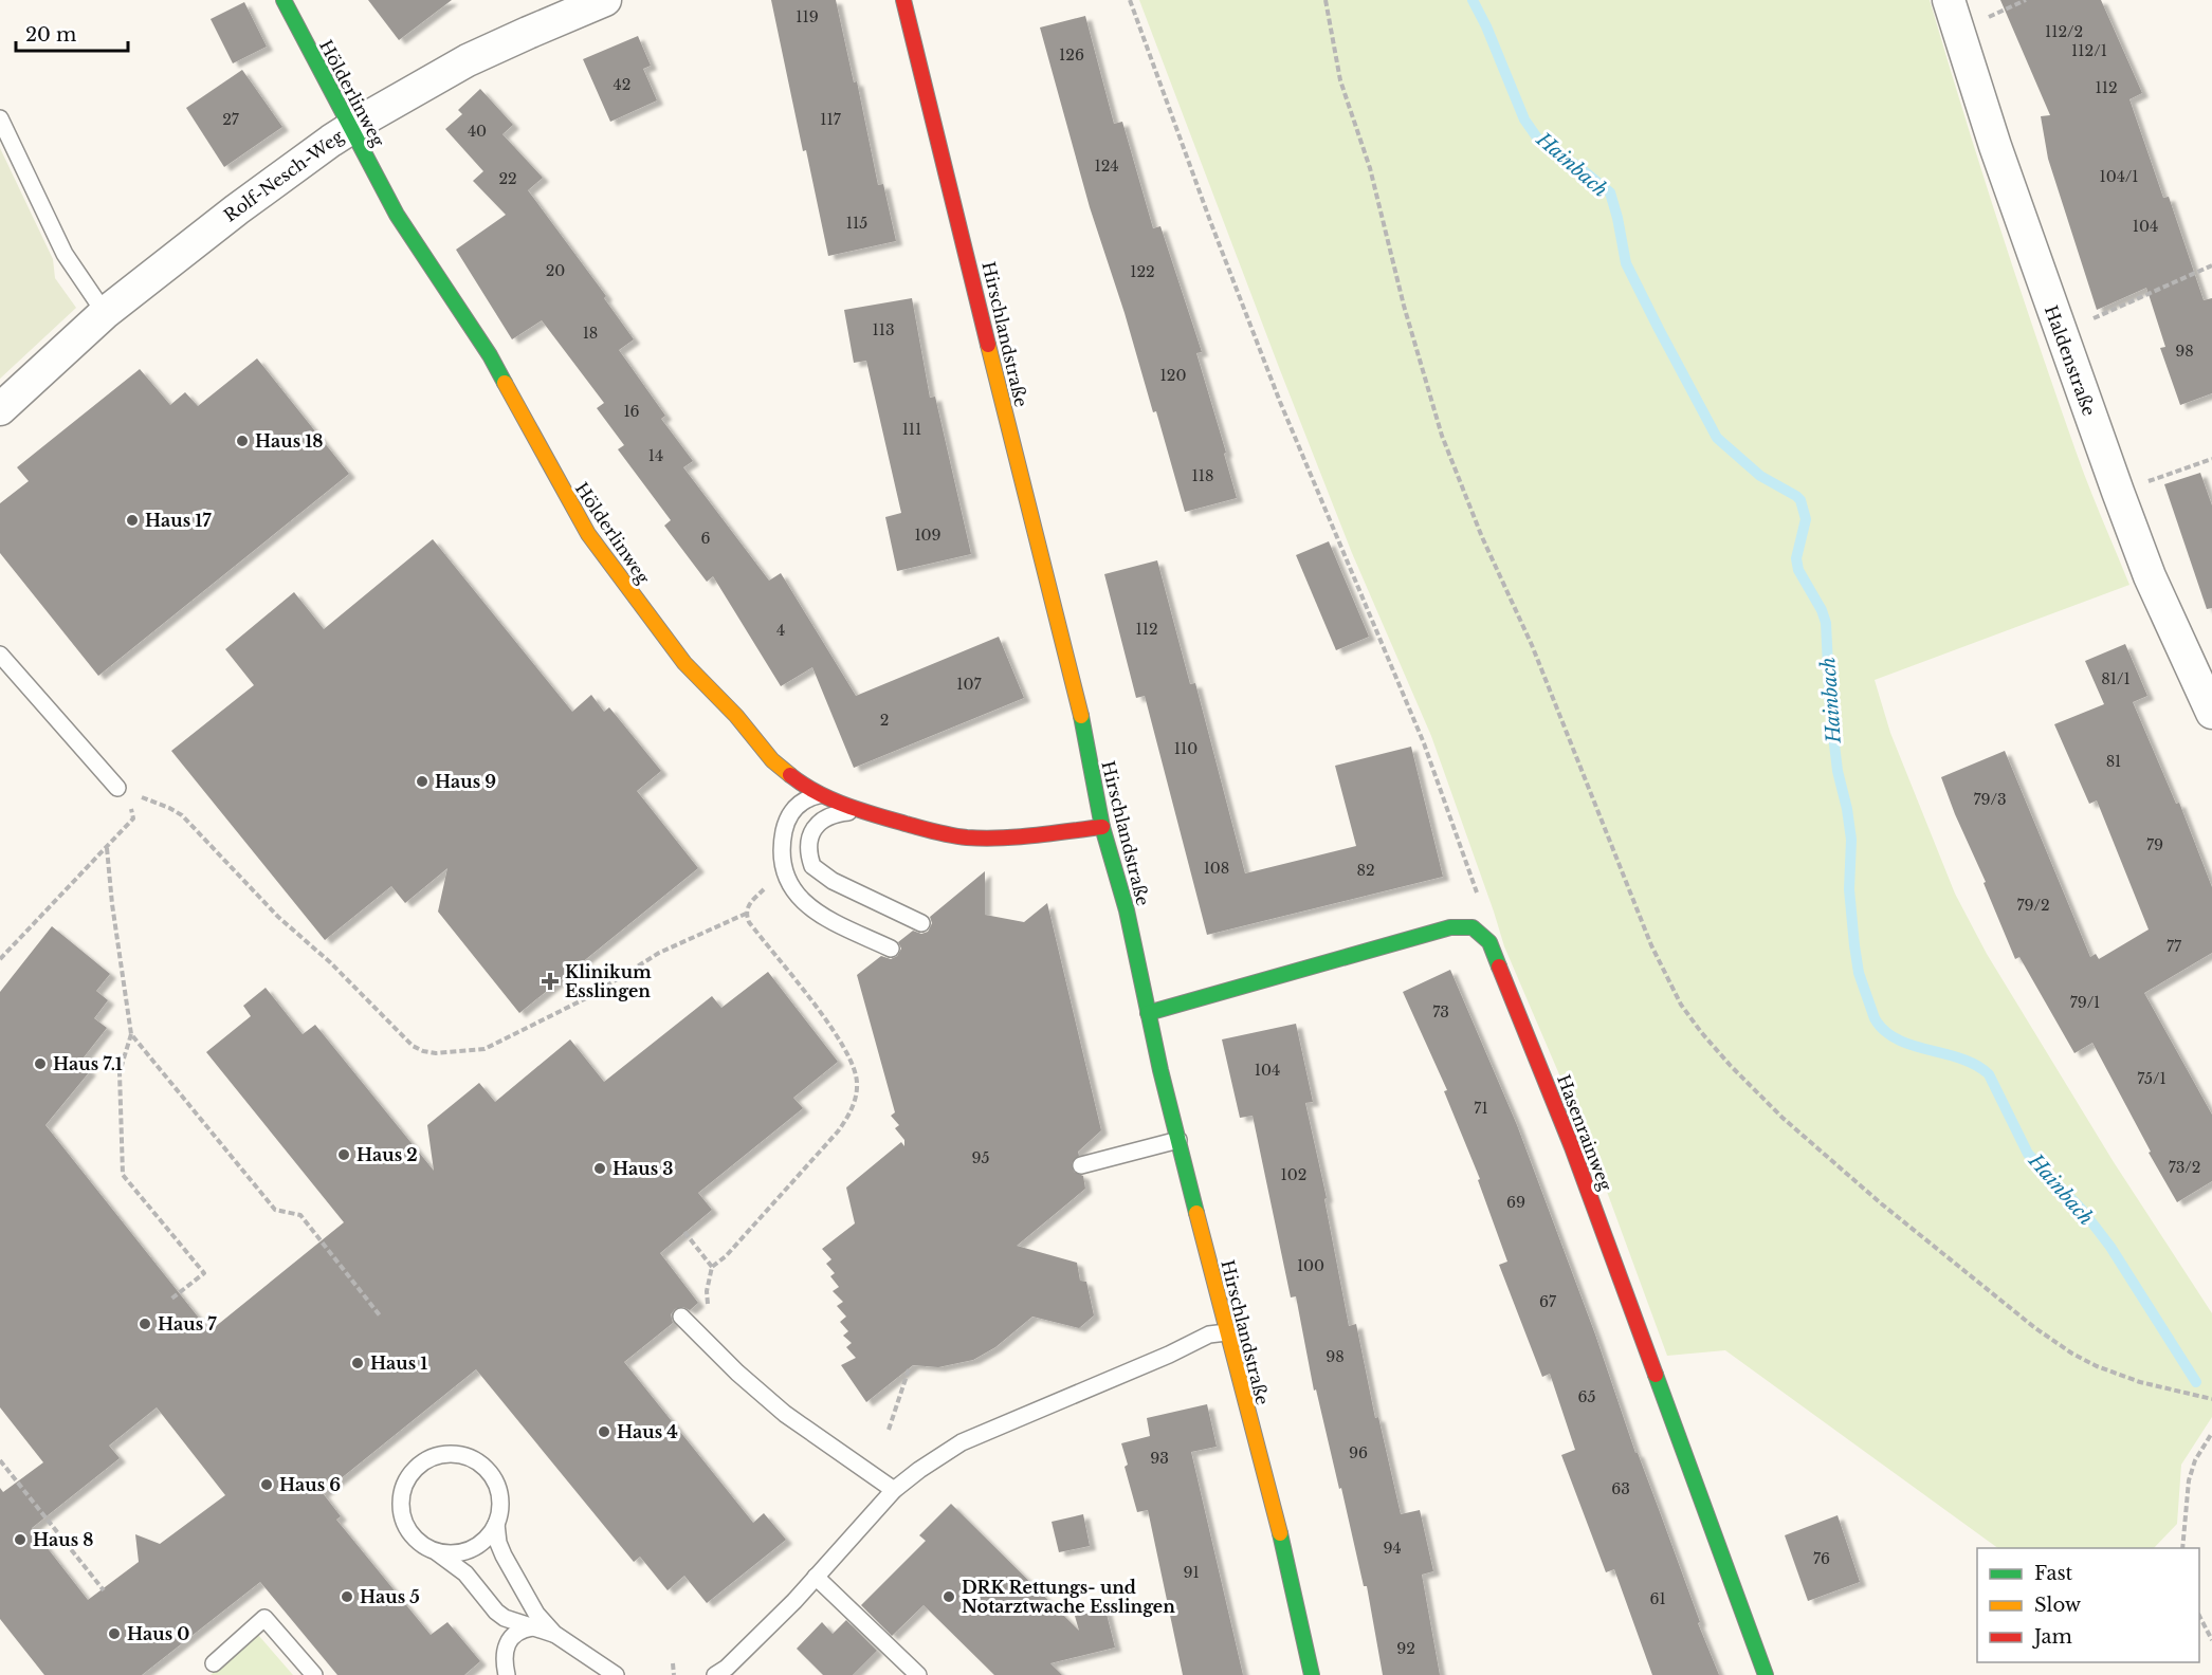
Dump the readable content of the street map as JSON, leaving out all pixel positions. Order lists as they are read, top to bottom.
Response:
{
  "streets": {
    "street": [
      "Hölderlinweg",
      "Rolf-Nesch-Weg",
      "Hirschlandstraße",
      "Haldenstraße",
      "Hasenrainweg"
    ]
  },
  "crossings": [
    ["Hölderlinweg", "Rolf-Nesch-Weg"],
    ["Hölderlinweg", "Hirschlandstraße"]
  ],
  "water": ["Hainbach"],
  "places": {
    "other": [
      "Haus 18",
      "Haus 17",
      "Haus 9",
      "Haus 7.1",
      "Haus 2",
      "Haus 3",
      "Haus 7",
      "Haus 1",
      "Haus 4",
      "Haus 6",
      "Haus 8",
      "Haus 5",
      "DRK Rettungs- und Notarztwache Esslingen",
      "Haus 0"
    ],
    "health": ["Klinikum Esslingen"]
  },
  "house_numbers": [
    "119",
    "112/2",
    "112/1",
    "126",
    "42",
    "112",
    "27",
    "117",
    "40",
    "124",
    "104/1",
    "22",
    "115",
    "104",
    "20",
    "122",
    "113",
    "18",
    "98",
    "120",
    "16",
    "111",
    "14",
    "118",
    "109",
    "6",
    "112",
    "4",
    "81/1",
    "107",
    "2",
    "110",
    "81",
    "79/3",
    "79",
    "108",
    "82",
    "79/2",
    "77",
    "79/1",
    "73",
    "104",
    "75/1",
    "71",
    "95",
    "73/2",
    "102",
    "69",
    "100",
    "67",
    "98",
    "65",
    "96",
    "93",
    "63",
    "94",
    "76",
    "91",
    "61",
    "92"
  ],
  "legend": ["Fast", "Slow", "Jam"],
  "scale_bar": "20 m"
}
